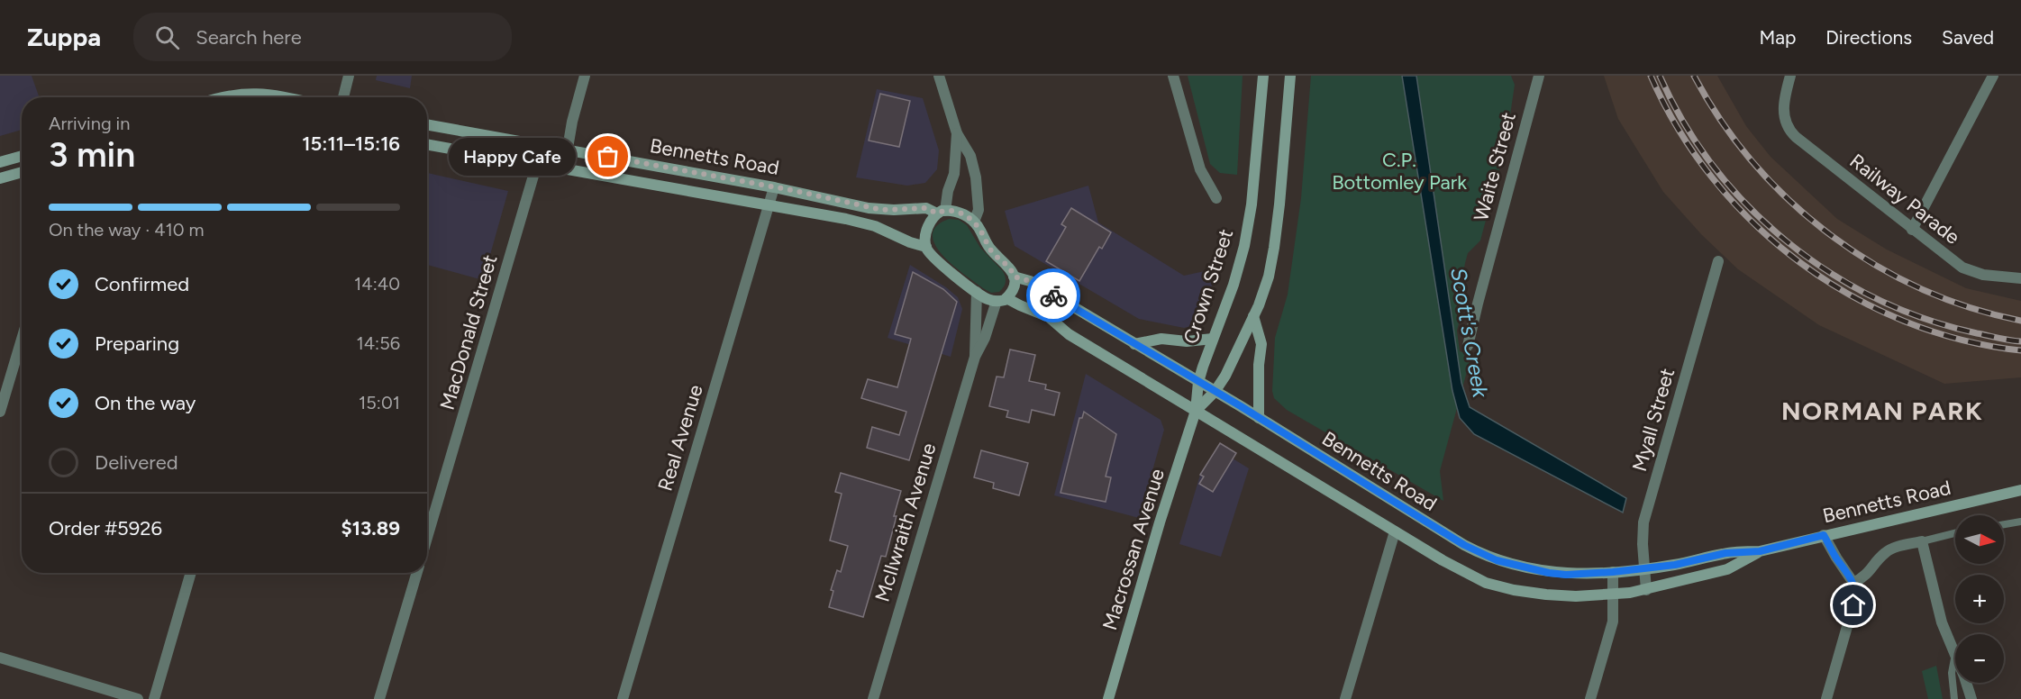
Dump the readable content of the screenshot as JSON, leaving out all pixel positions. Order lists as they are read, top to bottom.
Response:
{
  "streets": {
    "main road": ["Bennetts Road", "Crown Street", "Macrossan Avenue"],
    "street": [
      "Waite Street",
      "Railway Parade",
      "MacDonald Street",
      "Myall Street",
      "Real Avenue",
      "McIlwraith Avenue"
    ]
  },
  "crossings": [
    ["Bennetts Road", "Crown Street"],
    ["Bennetts Road", "MacDonald Street"],
    ["Bennetts Road", "Myall Street"],
    ["Bennetts Road", "Real Avenue"],
    ["Bennetts Road", "McIlwraith Avenue"],
    ["Bennetts Road", "Macrossan Avenue"],
    ["Crown Street", "Macrossan Avenue"]
  ],
  "districts": ["NORMAN PARK"],
  "water": ["Scott's Creek"],
  "parks": ["C.P. Bottomley Park"],
  "places": ["Happy Cafe"],
  "north": "right",
  "page": {
    "header": "Zuppa",
    "search": "Search here",
    "nav": ["Map", "Directions", "Saved"],
    "heading": ["3 min", "Arriving in", "15:11–15:16"],
    "panel": ["Order #5926", "$13.89"],
    "bubble": "Happy Cafe",
    "bar": "On the way · 410 m",
    "list": [
      ["Confirmed", "14:40"],
      ["Preparing", "14:56"],
      ["On the way", "15:01"],
      "Delivered"
    ],
    "map_buttons": ["+", "−"]
  }
}
